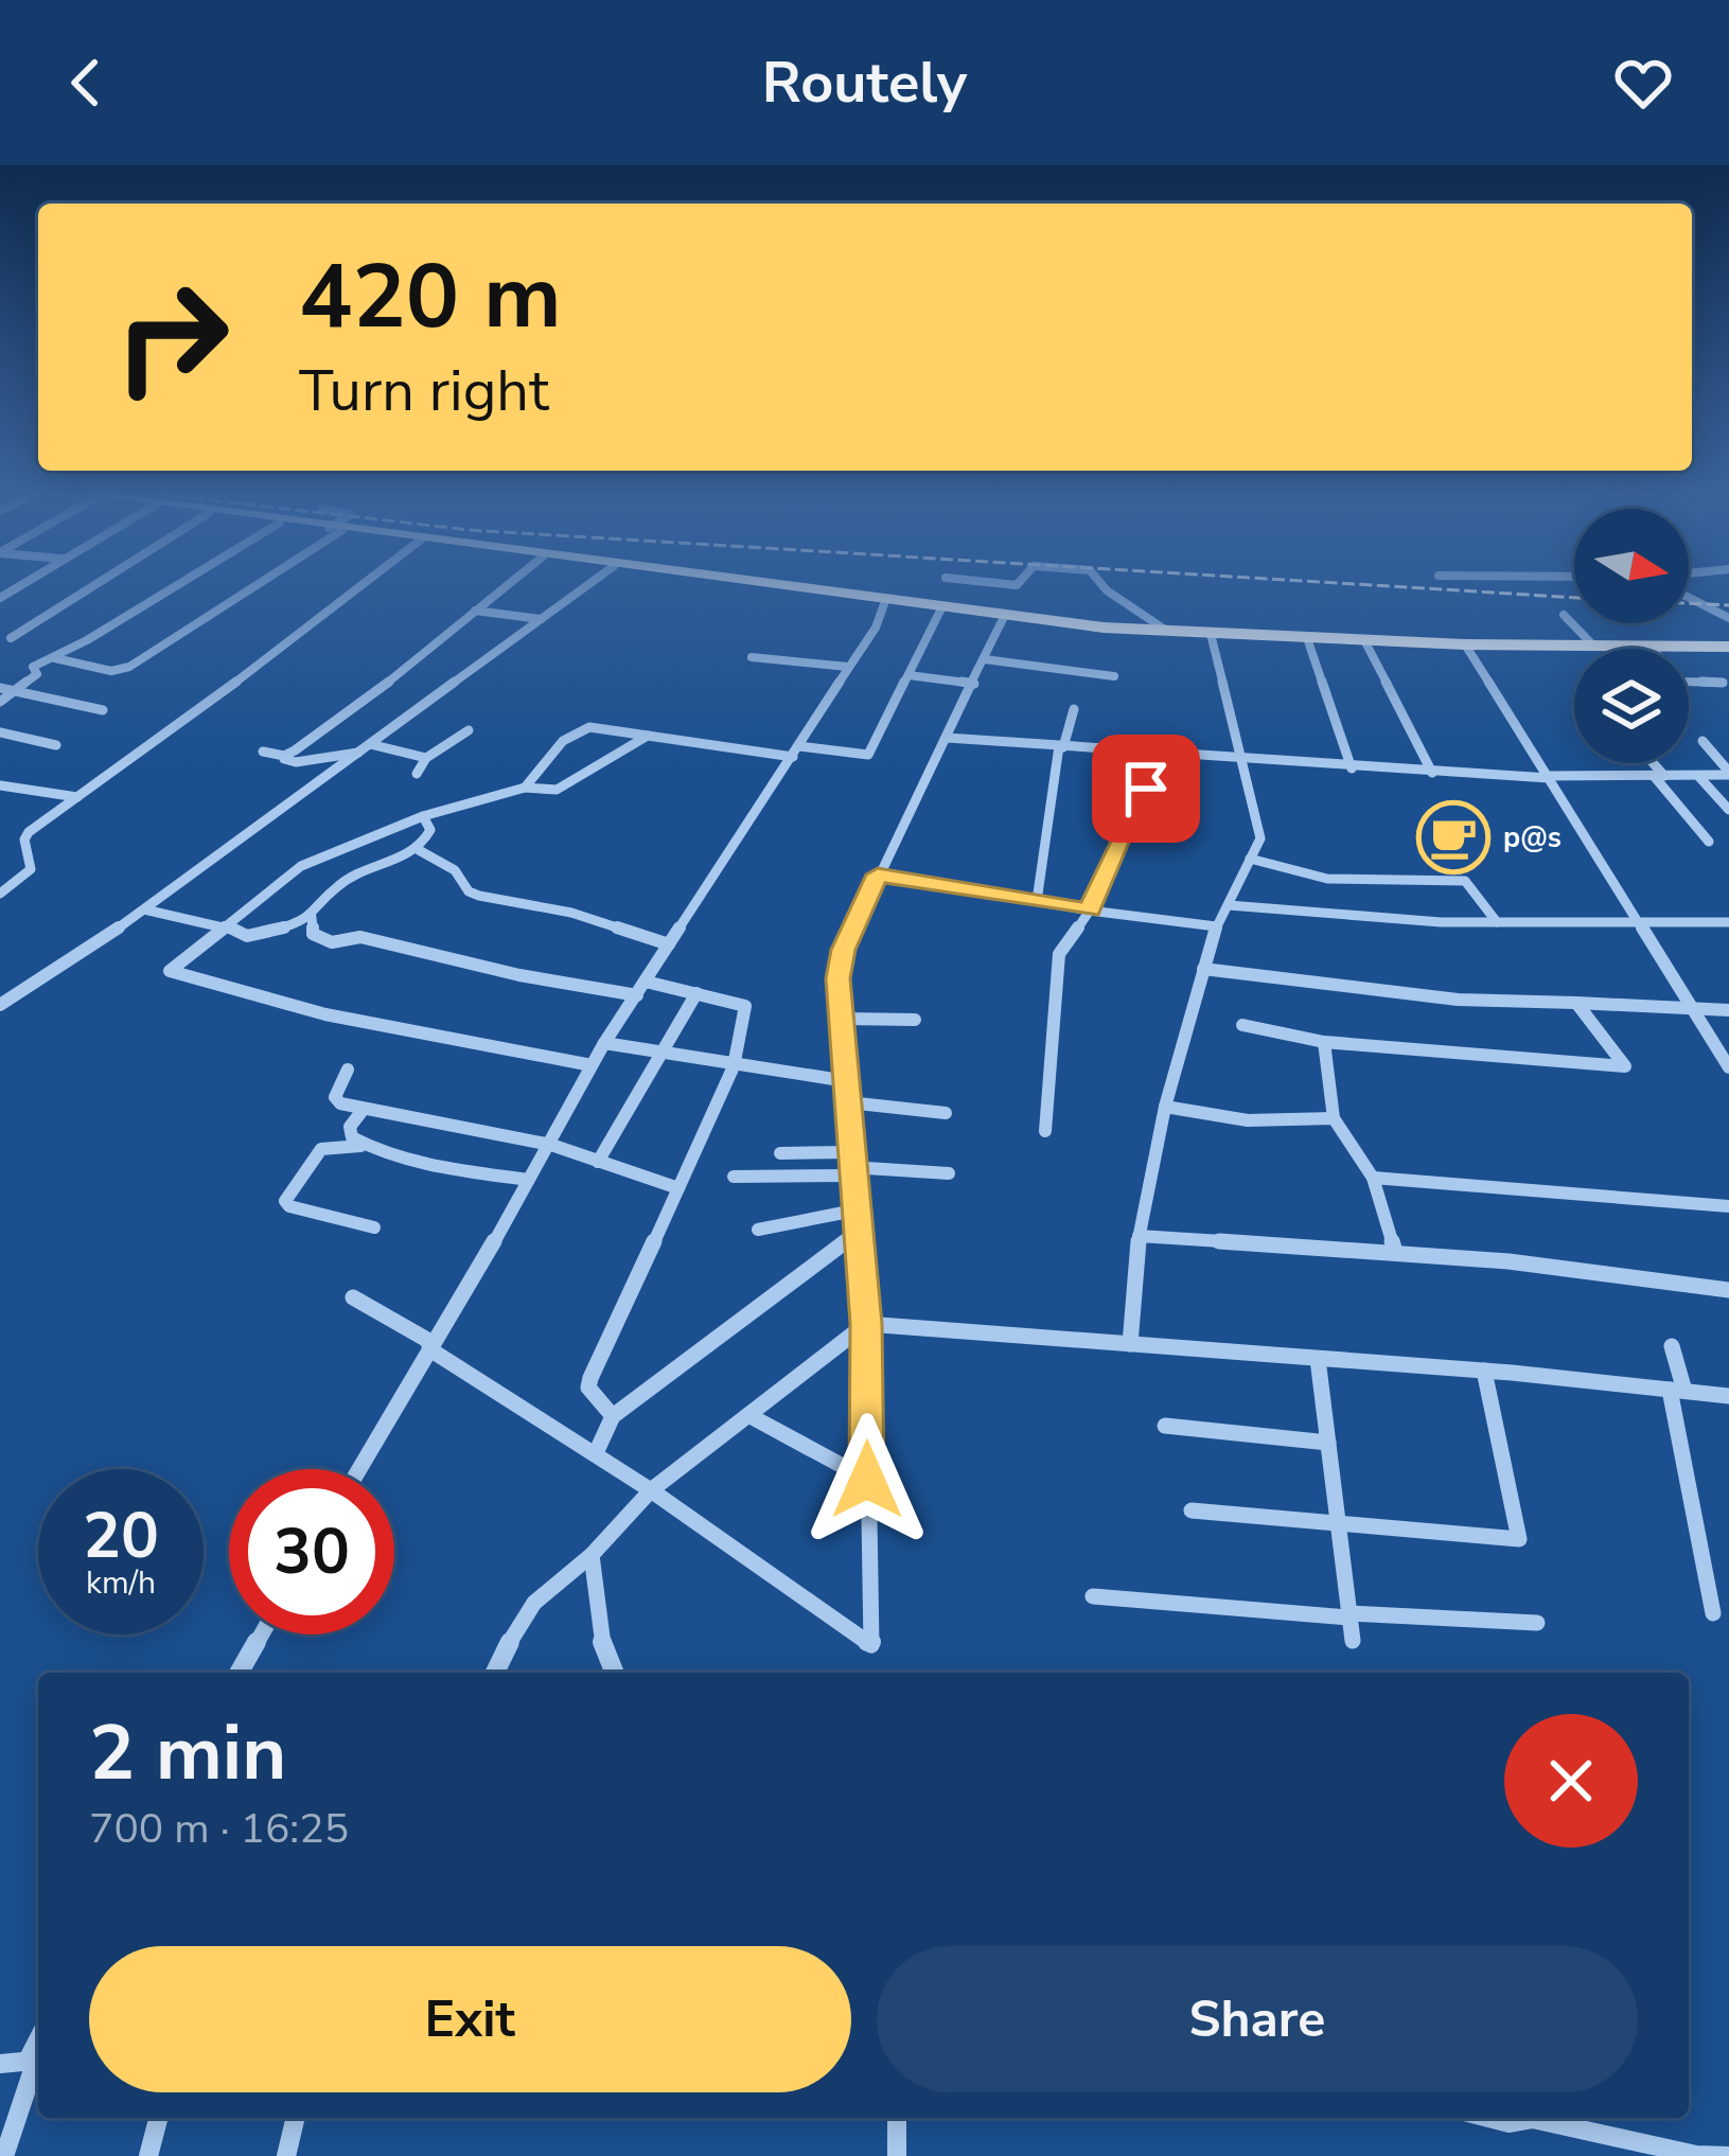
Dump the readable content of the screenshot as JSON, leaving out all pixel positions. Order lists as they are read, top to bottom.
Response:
{
  "places": {
    "cafe": ["p@s"]
  },
  "north": "right",
  "page": {
    "header": "Routely",
    "turn": ["420 m", "Turn right"],
    "speed": "20 km/h",
    "limit": "30",
    "heading": ["2 min", "700 m · 16:25"],
    "buttons": ["Exit", "Share"]
  }
}
